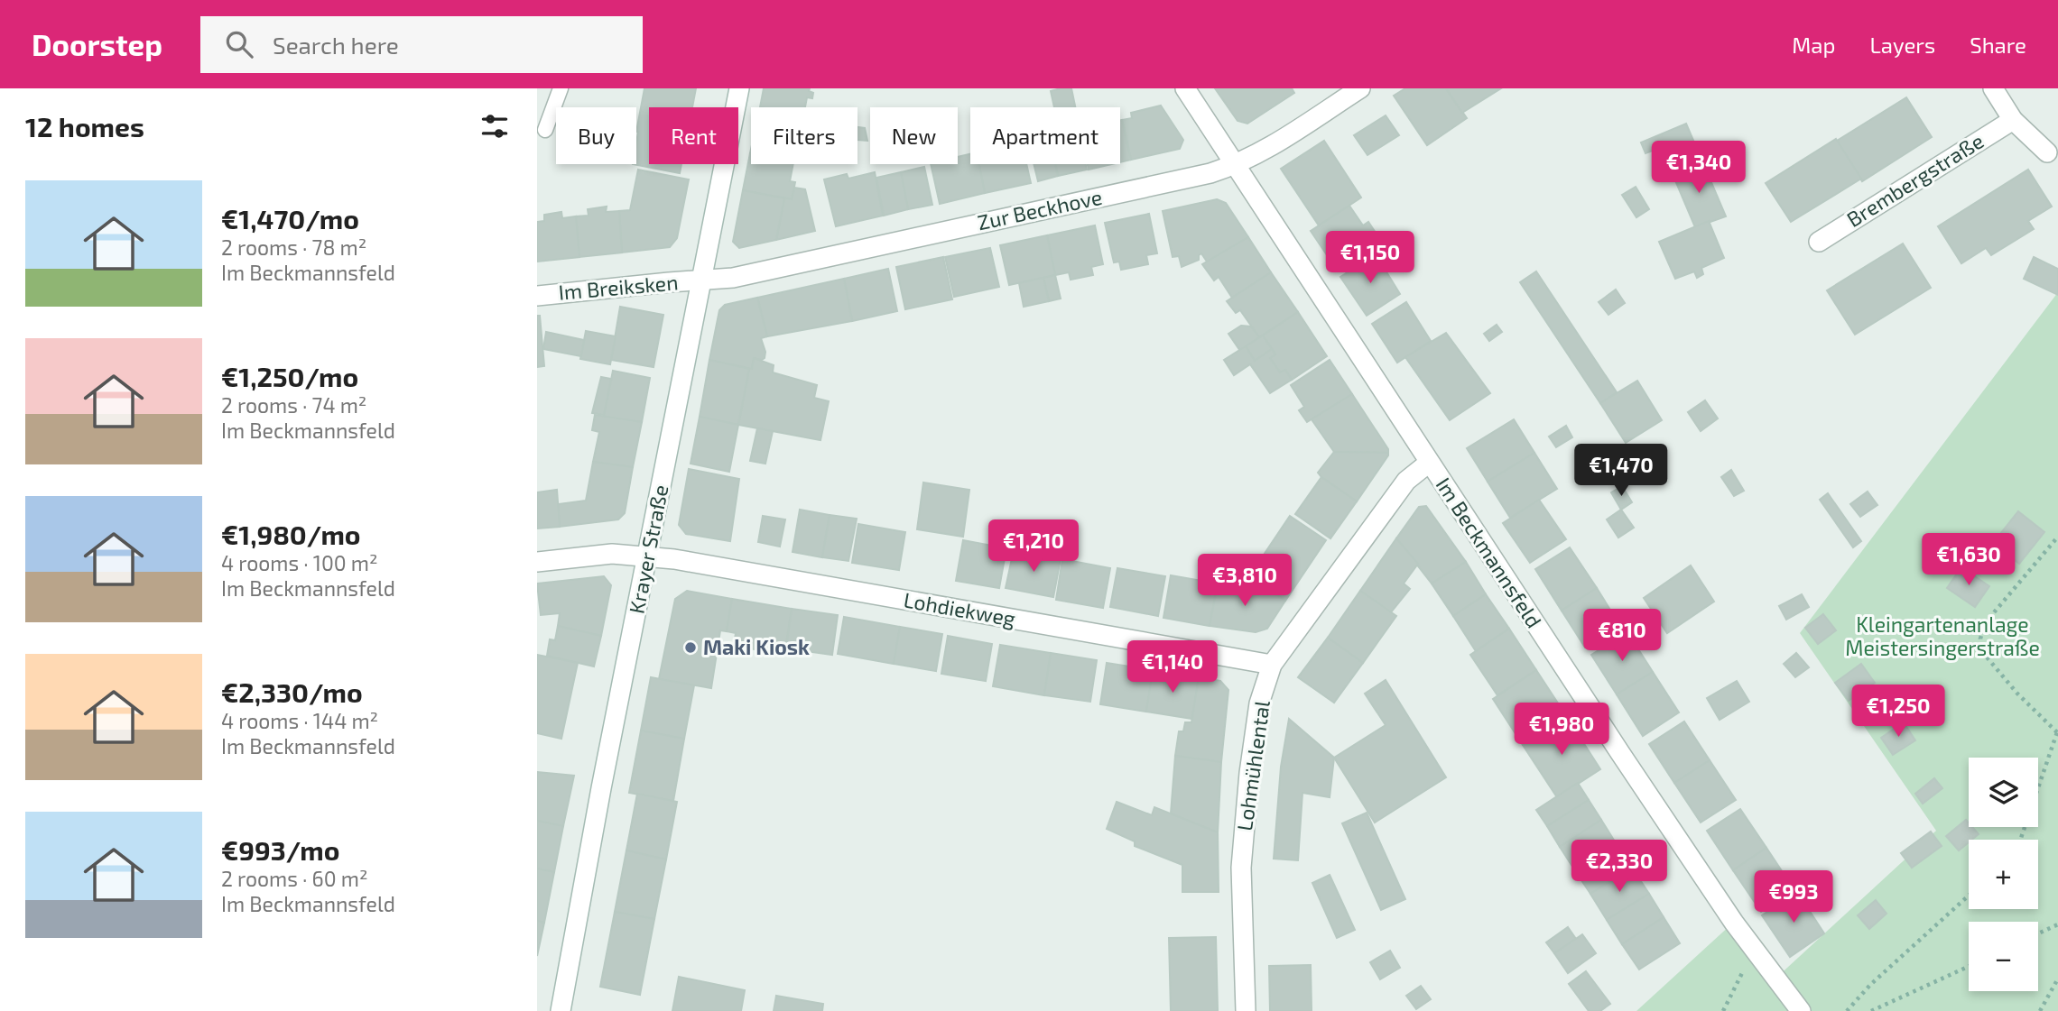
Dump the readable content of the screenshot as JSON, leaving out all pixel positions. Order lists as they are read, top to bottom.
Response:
{
  "streets": {
    "street": [
      "Brembergstraße",
      "Zur Beckhove",
      "Im Breiksken",
      "Krayer Straße",
      "Im Beckmannsfeld",
      "Lohdiekweg",
      "Lohmühlental"
    ]
  },
  "crossings": [
    ["Zur Beckhove", "Im Breiksken"],
    ["Zur Beckhove", "Krayer Straße"],
    ["Zur Beckhove", "Im Beckmannsfeld"],
    ["Im Breiksken", "Krayer Straße"],
    ["Krayer Straße", "Lohdiekweg"],
    ["Im Beckmannsfeld", "Lohmühlental"],
    ["Lohdiekweg", "Lohmühlental"]
  ],
  "parks": ["Kleingartenanlage Meistersingerstraße"],
  "places": ["Maki Kiosk"],
  "page": {
    "header": "Doorstep",
    "search": "Search here",
    "nav": ["Map", "Layers", "Share"],
    "heading": "12 homes",
    "chip": [
      "Buy",
      "Rent",
      "Filters",
      "New",
      "Apartment"
    ],
    "price": [
      "€1,340",
      "€1,150",
      "€1,470",
      "€1,210",
      "€1,630",
      "€3,810",
      "€810",
      "€1,140",
      "€1,250",
      "€1,980",
      "€2,330",
      "€993"
    ],
    "list": [
      {
        "name": "€1,470/mo",
        "note": "2 rooms · 78 m² · Im Beckmannsfeld"
      },
      {
        "name": "€1,250/mo",
        "note": "2 rooms · 74 m² · Im Beckmannsfeld"
      },
      {
        "name": "€1,980/mo",
        "note": "4 rooms · 100 m² · Im Beckmannsfeld"
      },
      {
        "name": "€2,330/mo",
        "note": "4 rooms · 144 m² · Im Beckmannsfeld"
      },
      {
        "name": "€993/mo",
        "note": "2 rooms · 60 m² · Im Beckmannsfeld"
      }
    ],
    "map_buttons": ["+", "−"]
  }
}
